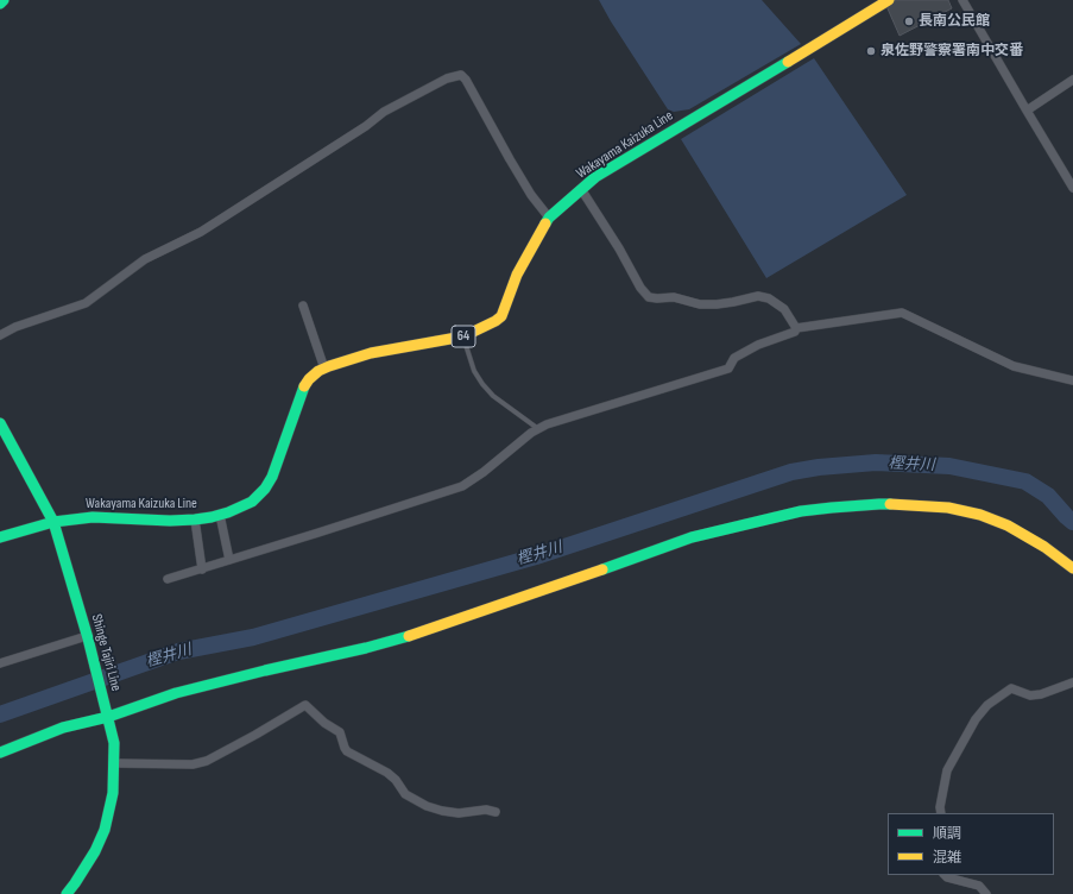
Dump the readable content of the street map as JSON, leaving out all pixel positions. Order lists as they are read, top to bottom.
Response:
{
  "streets": {
    "main road": ["Wakayama Kaizuka Line", "64", "Shinge Tajiri Line"]
  },
  "crossings": [
    ["Wakayama Kaizuka Line", "Shinge Tajiri Line"]
  ],
  "water": ["樫井川"],
  "places": ["長南公民館", "泉佐野警察署南中交番"],
  "legend": ["順調", "混雑"]
}
